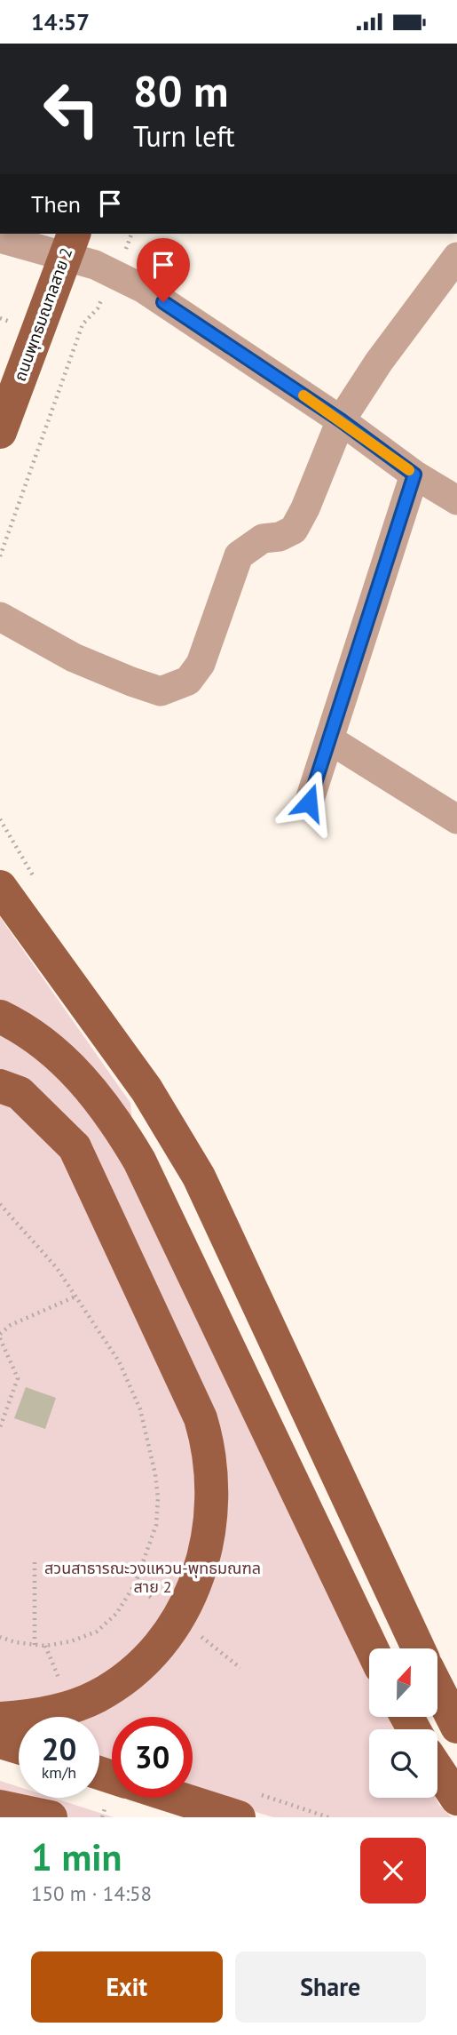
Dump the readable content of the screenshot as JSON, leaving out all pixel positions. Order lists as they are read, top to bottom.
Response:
{
  "streets": {
    "main road": ["ถนนพุทธมณฑลสาย 2"]
  },
  "parks": ["สวนสาธารณะวงแหวน-พุทธมณฑล สาย 2"],
  "north": "top",
  "page": {
    "status": "14:57",
    "turn": ["80 m", "Turn left"],
    "then": "Then",
    "speed": "20 km/h",
    "limit": "30",
    "heading": ["1 min", "150 m · 14:58"],
    "buttons": ["Exit", "Share"]
  }
}
